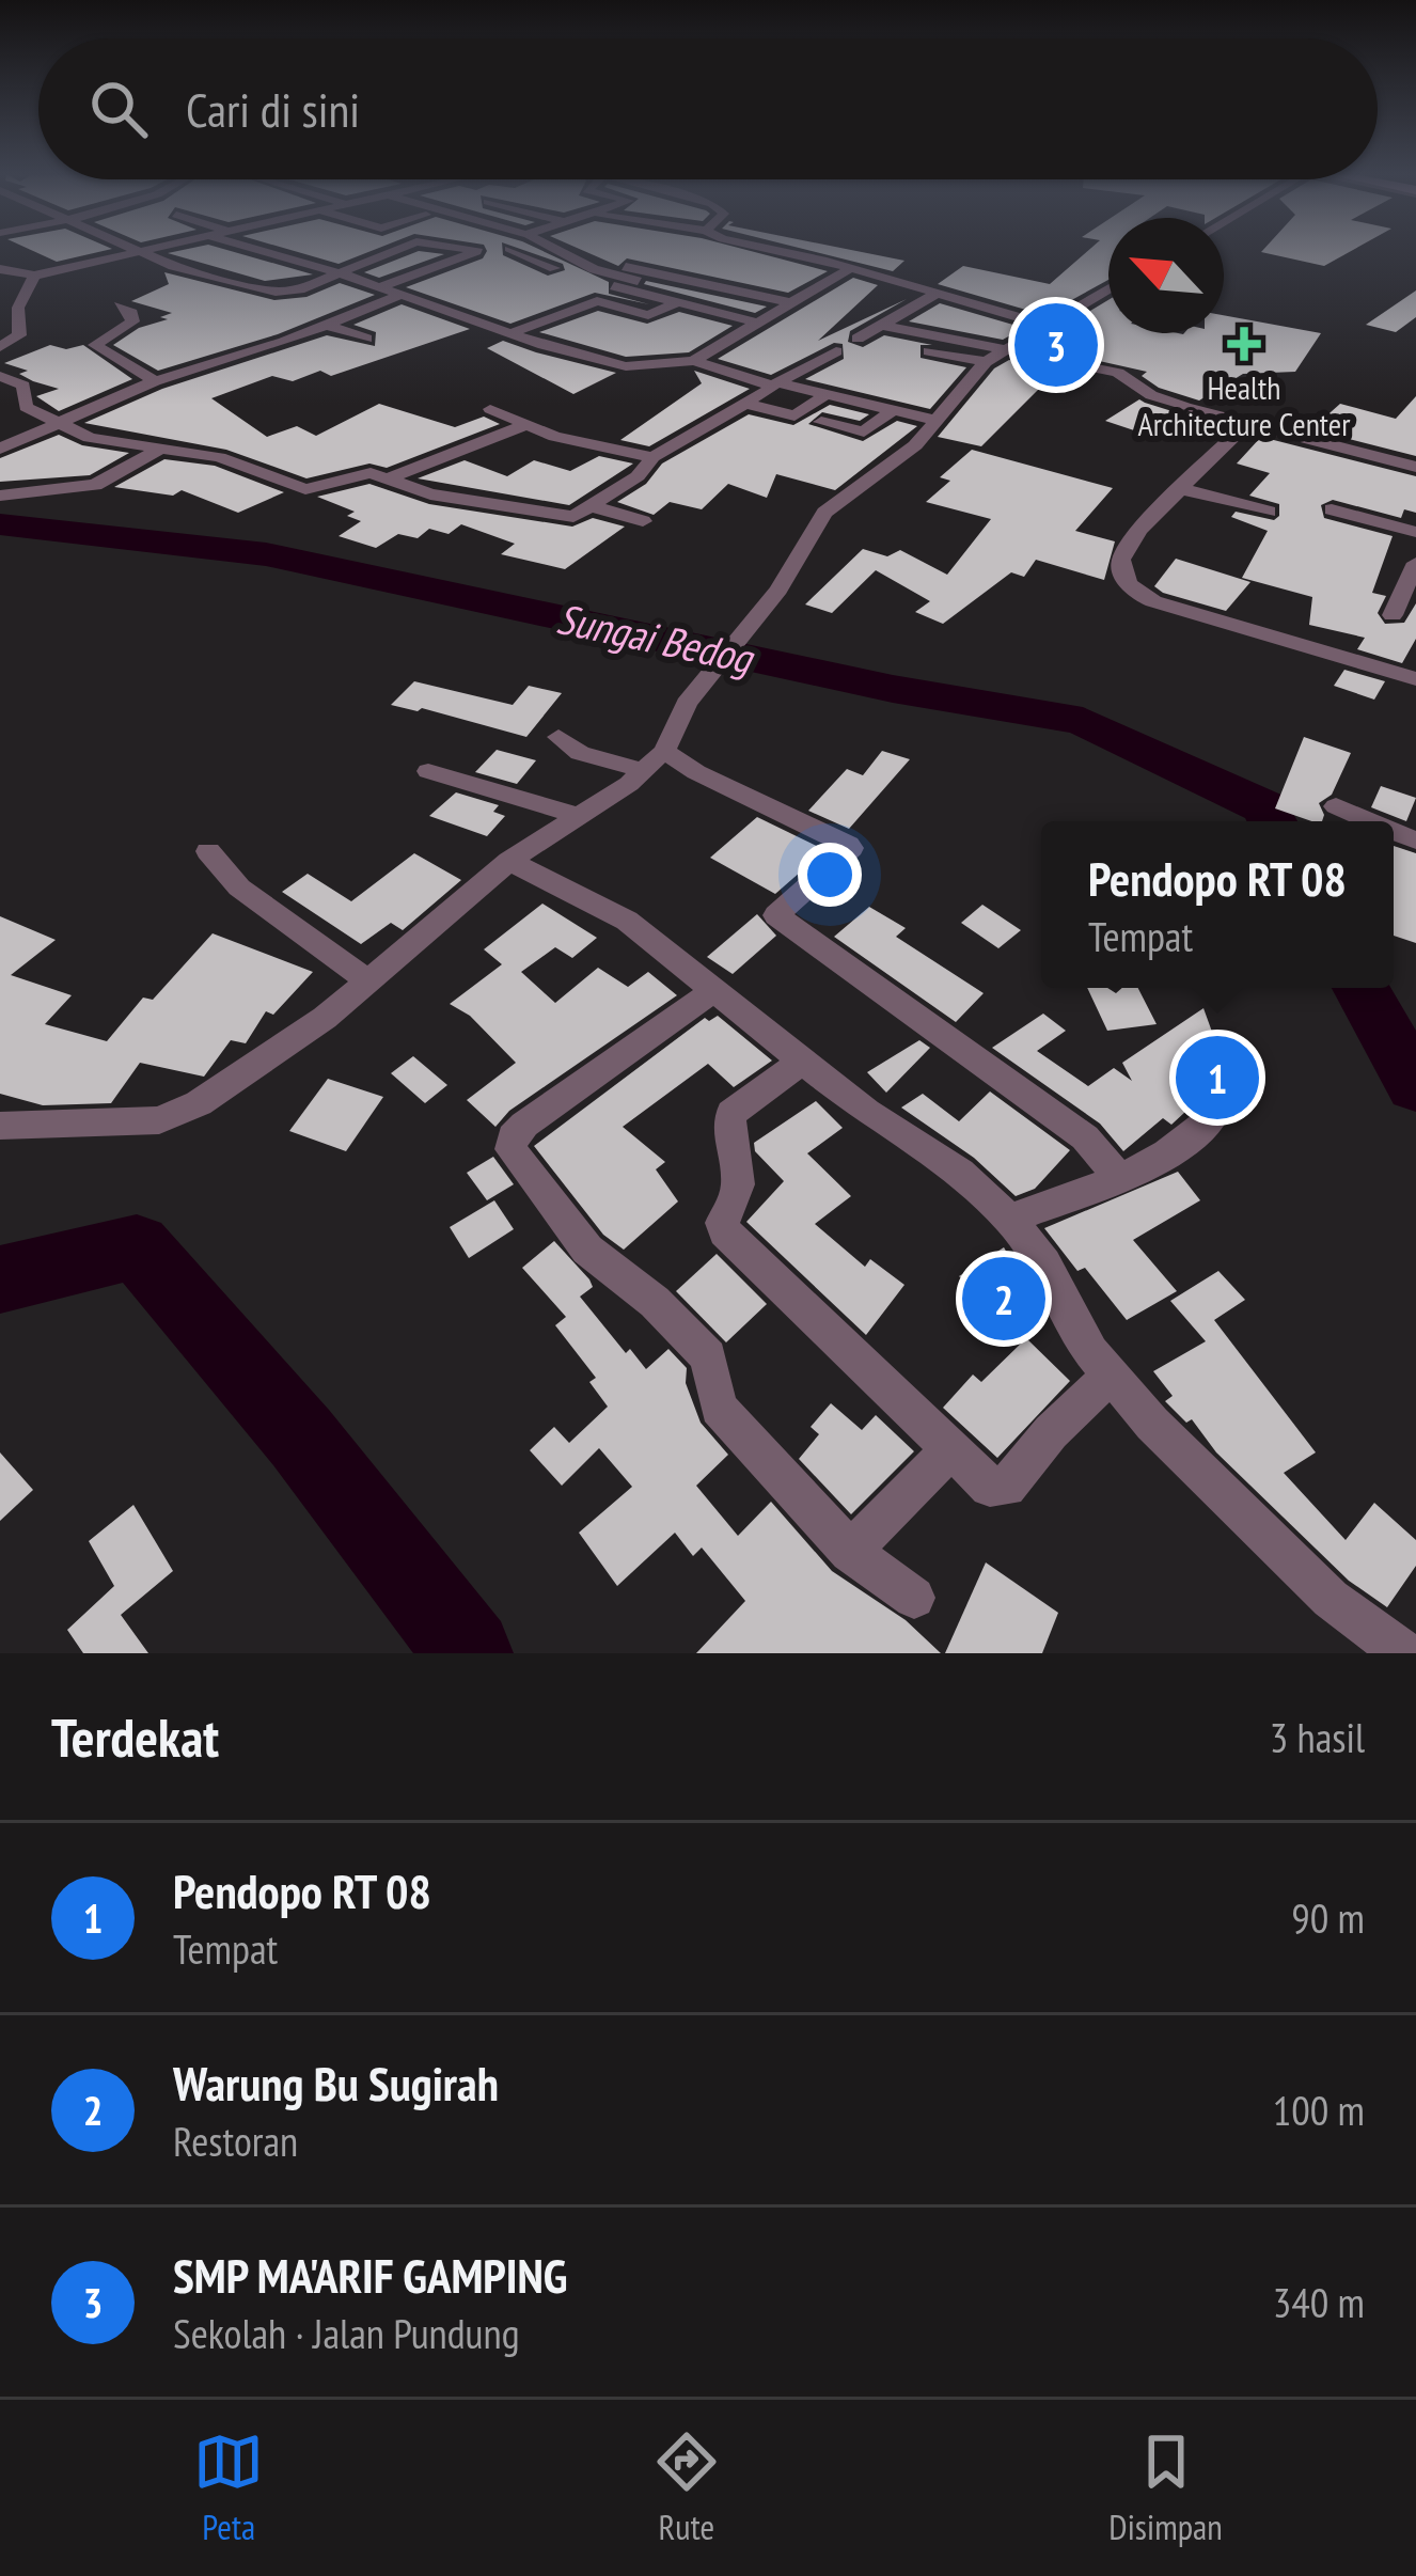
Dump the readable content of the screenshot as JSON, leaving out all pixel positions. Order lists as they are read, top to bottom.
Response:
{
  "water": ["Sungai Bedog"],
  "places": {
    "health": ["Health Architecture Center"]
  },
  "north": "top left",
  "page": {
    "search": "Cari di sini",
    "pins": ["3", "1", "2"],
    "popup": ["Pendopo RT 08", "Tempat"],
    "heading": ["Terdekat", "3 hasil"],
    "list": [
      {
        "mark": "1",
        "name": "Pendopo RT 08",
        "note": "Tempat",
        "value": "90 m"
      },
      {
        "mark": "2",
        "name": "Warung Bu Sugirah",
        "note": "Restoran",
        "value": "100 m"
      },
      {
        "mark": "3",
        "name": "SMP MA'ARIF GAMPING",
        "note": "Sekolah · Jalan Pundung",
        "value": "340 m"
      }
    ],
    "nav": ["Peta", "Rute", "Disimpan"]
  }
}
